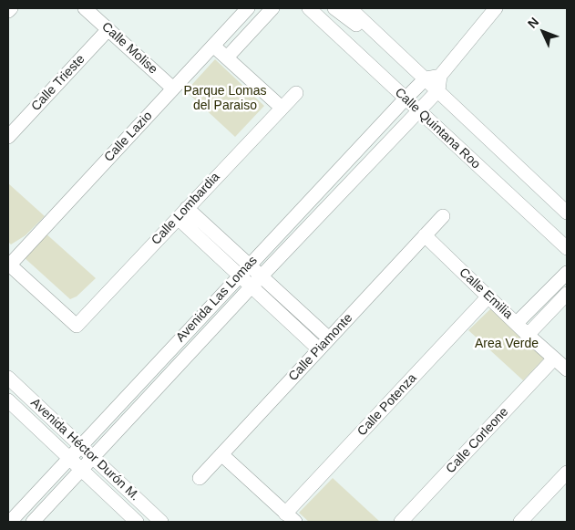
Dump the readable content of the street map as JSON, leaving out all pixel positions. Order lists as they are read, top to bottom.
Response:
{
  "streets": {
    "street": [
      "Calle Molise",
      "Calle Trieste",
      "Calle Quintana Roo",
      "Calle Lazio",
      "Calle Lombardia",
      "Calle Emilia",
      "Avenida Las Lomas",
      "Calle Piamonte",
      "Calle Potenza",
      "Calle Corleone",
      "Avenida Héctor Durón M."
    ]
  },
  "crossings": [
    ["Calle Molise", "Calle Trieste"],
    ["Calle Molise", "Calle Lazio"],
    ["Calle Quintana Roo", "Avenida Las Lomas"],
    ["Calle Lazio", "Calle Lombardia"],
    ["Calle Emilia", "Calle Piamonte"],
    ["Calle Emilia", "Calle Potenza"],
    ["Calle Emilia", "Calle Corleone"],
    ["Avenida Las Lomas", "Avenida Héctor Durón M."]
  ],
  "parks": ["Parque Lomas del Paraiso", "Area Verde"],
  "north": "top left"
}
